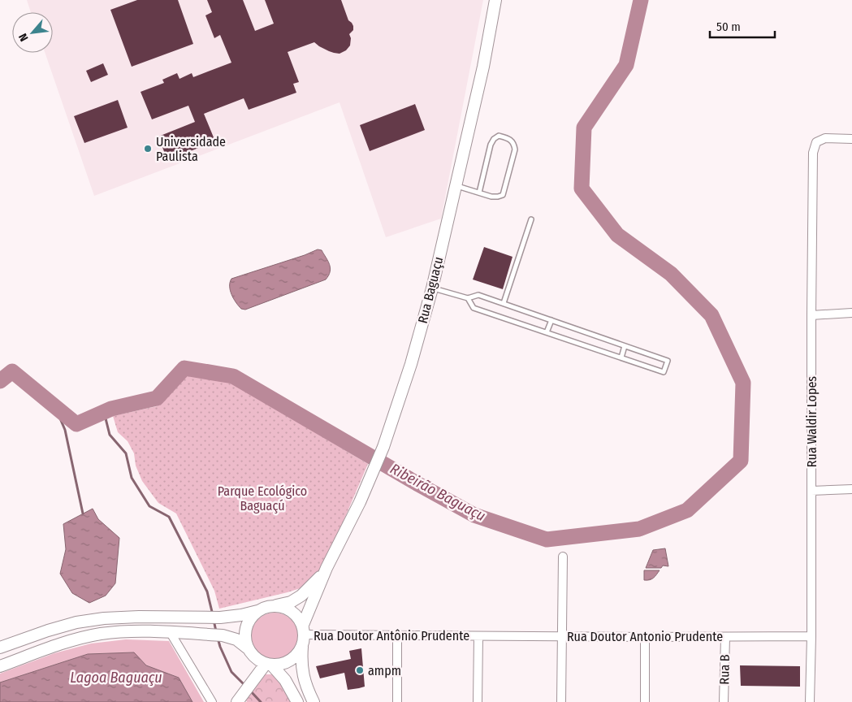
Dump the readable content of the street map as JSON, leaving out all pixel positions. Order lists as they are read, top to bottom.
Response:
{
  "streets": {
    "main road": ["Rua Baguaçu"],
    "street": [
      "Rua Waldir Lopes",
      "Rua Doutor Antônio Prudente",
      "Rua Doutor Antonio Prudente",
      "Rua B"
    ]
  },
  "crossings": [
    ["Rua Waldir Lopes", "Rua Doutor Antonio Prudente"],
    ["Rua Doutor Antônio Prudente", "Rua Doutor Antonio Prudente"],
    ["Rua Doutor Antonio Prudente", "Rua B"]
  ],
  "water": ["Ribeirão Baguaçu", "Lagoa Baguaçu"],
  "parks": ["Parque Ecológico Baguaçú"],
  "places": ["Universidade Paulista", "ampm"],
  "scale_bar": "50 m",
  "north": "bottom left"
}
